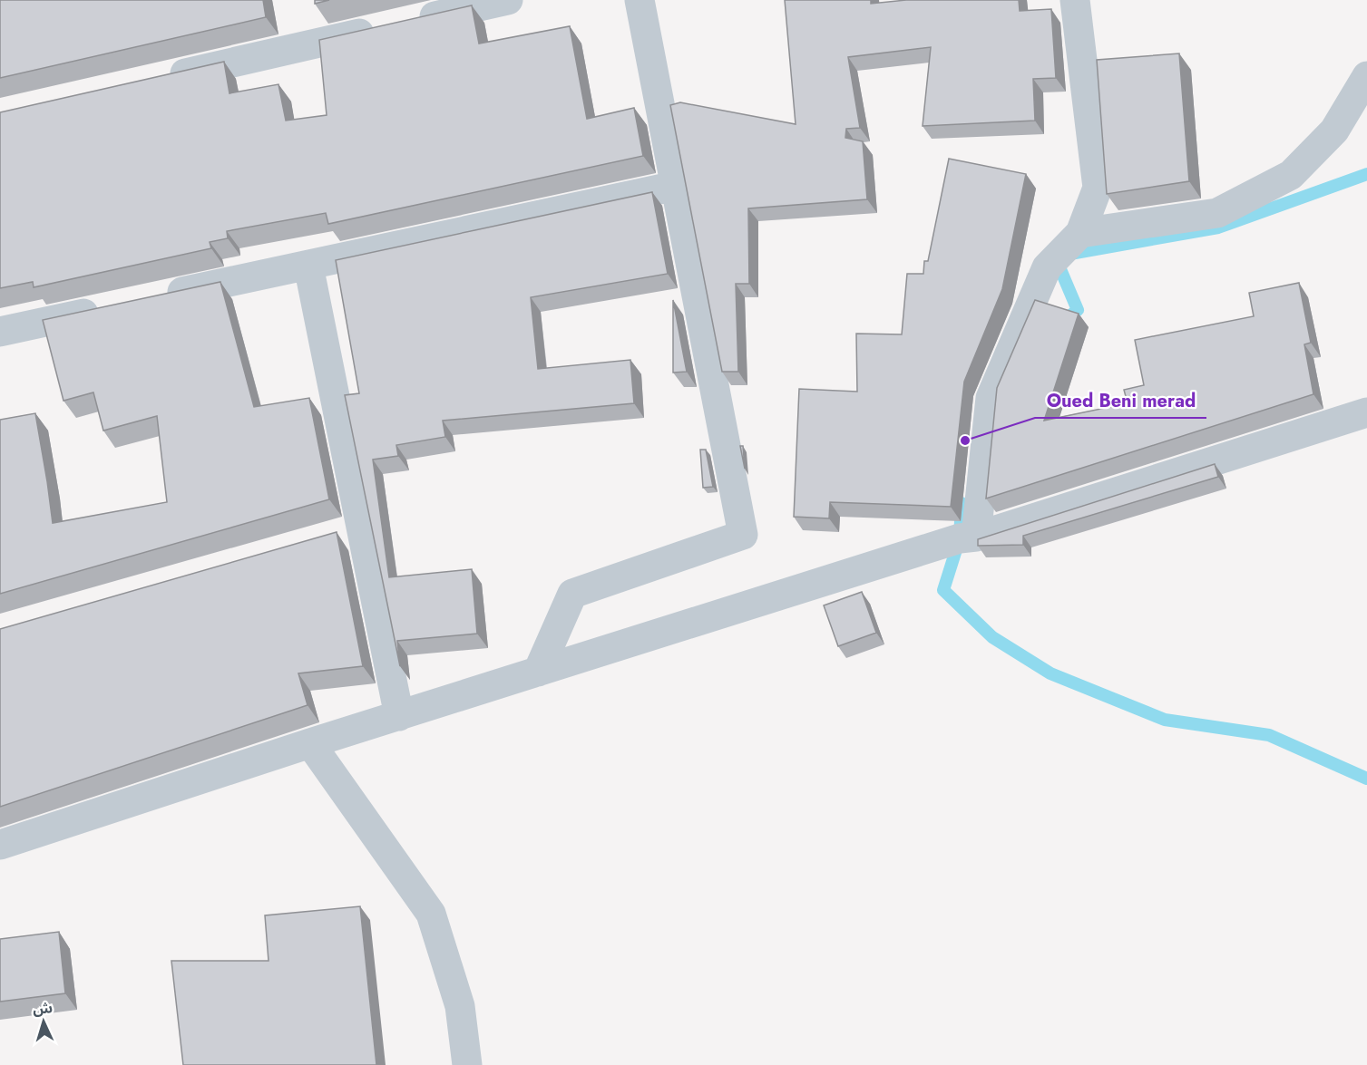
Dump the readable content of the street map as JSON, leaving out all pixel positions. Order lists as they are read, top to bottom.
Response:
{
  "places": ["Oued Beni merad"],
  "north": "top"
}
